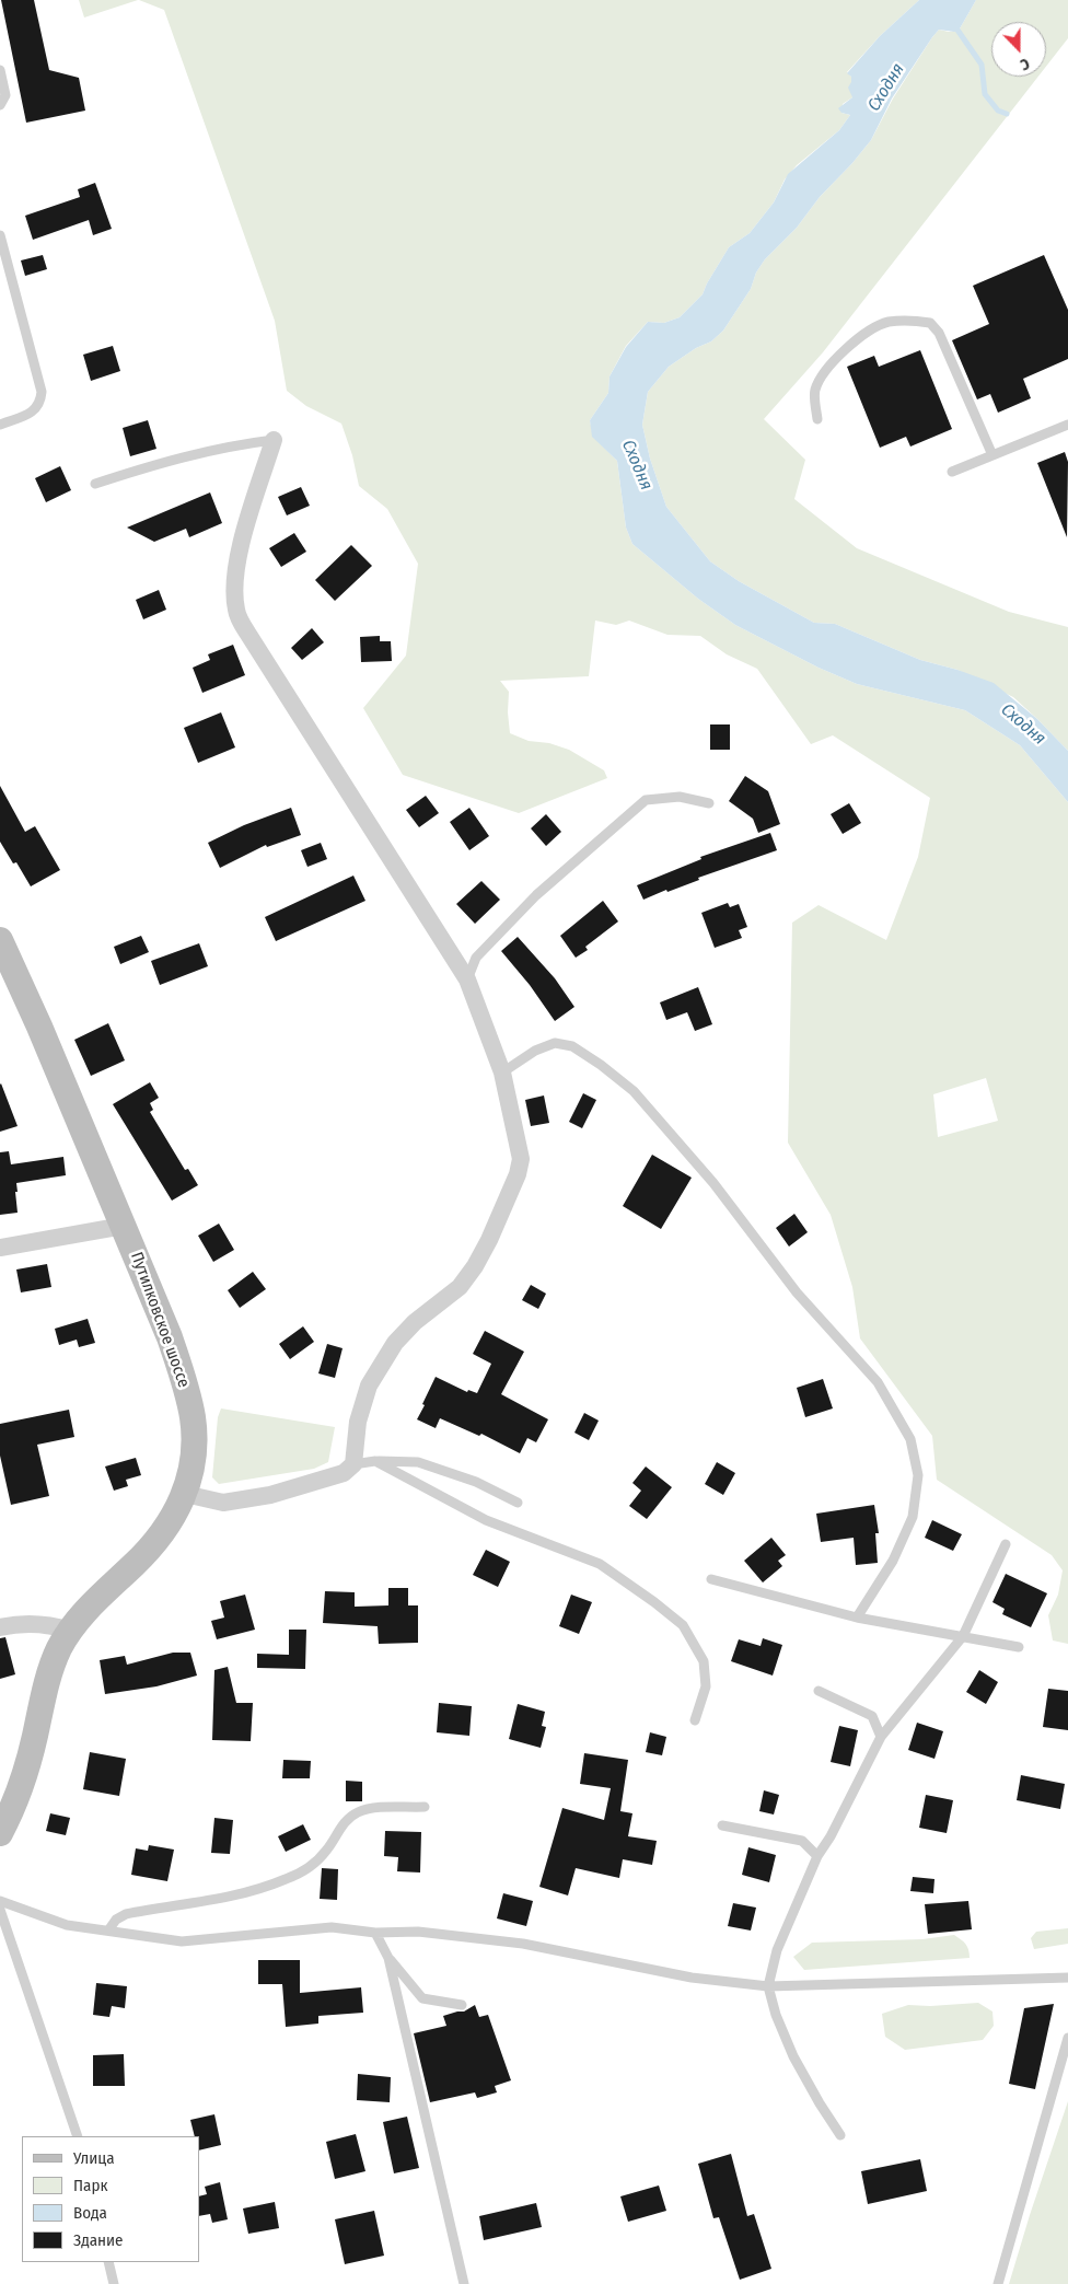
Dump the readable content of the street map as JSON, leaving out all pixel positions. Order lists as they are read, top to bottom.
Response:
{
  "streets": {
    "main road": ["Путилковское шоссе"]
  },
  "water": ["Сходня"],
  "legend": [
    "Улица",
    "Парк",
    "Вода",
    "Здание"
  ],
  "north": "bottom"
}
